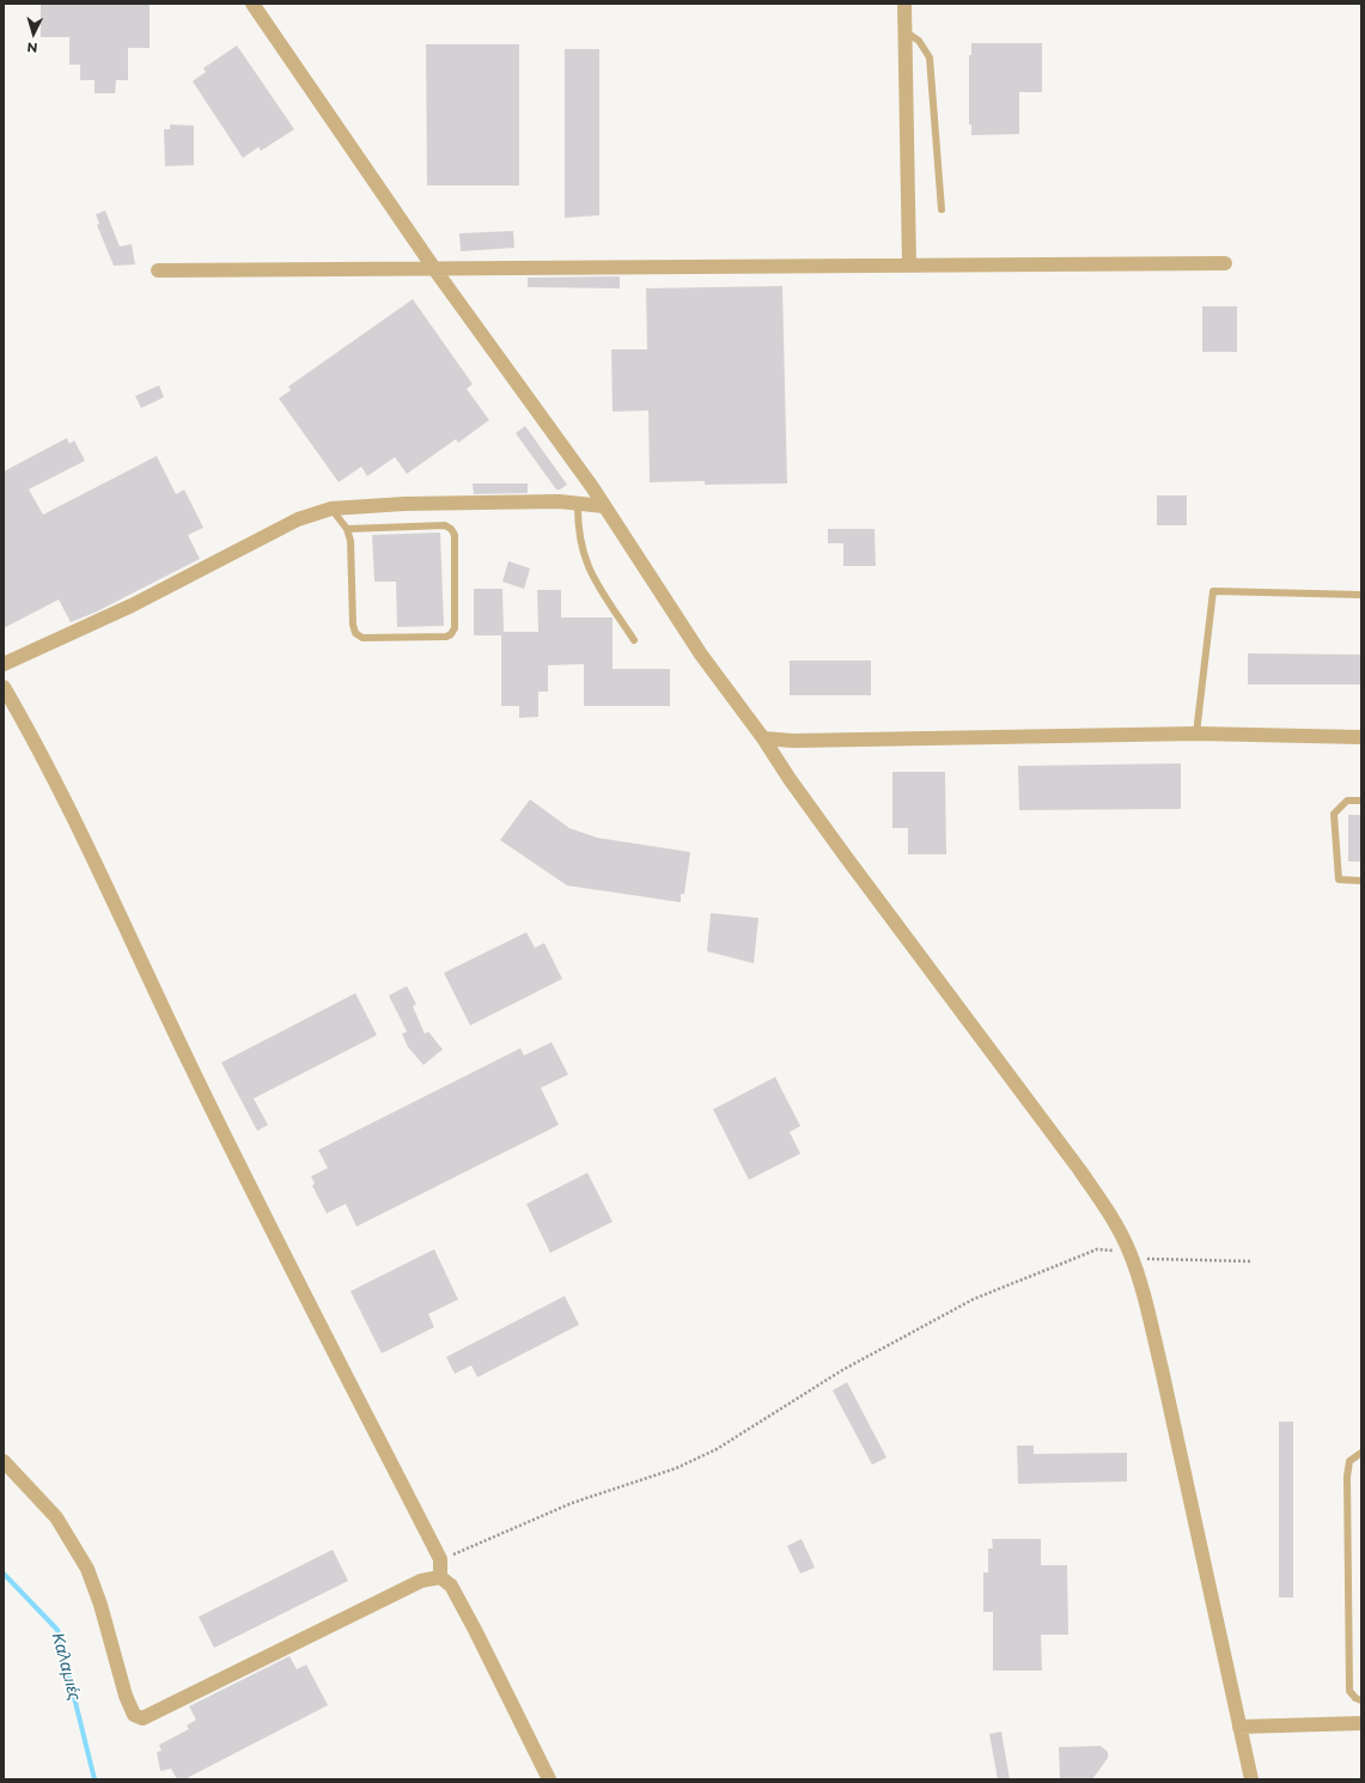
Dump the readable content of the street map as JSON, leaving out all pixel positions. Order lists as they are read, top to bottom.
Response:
{
  "water": ["Καλαμιές"],
  "north": "bottom"
}
